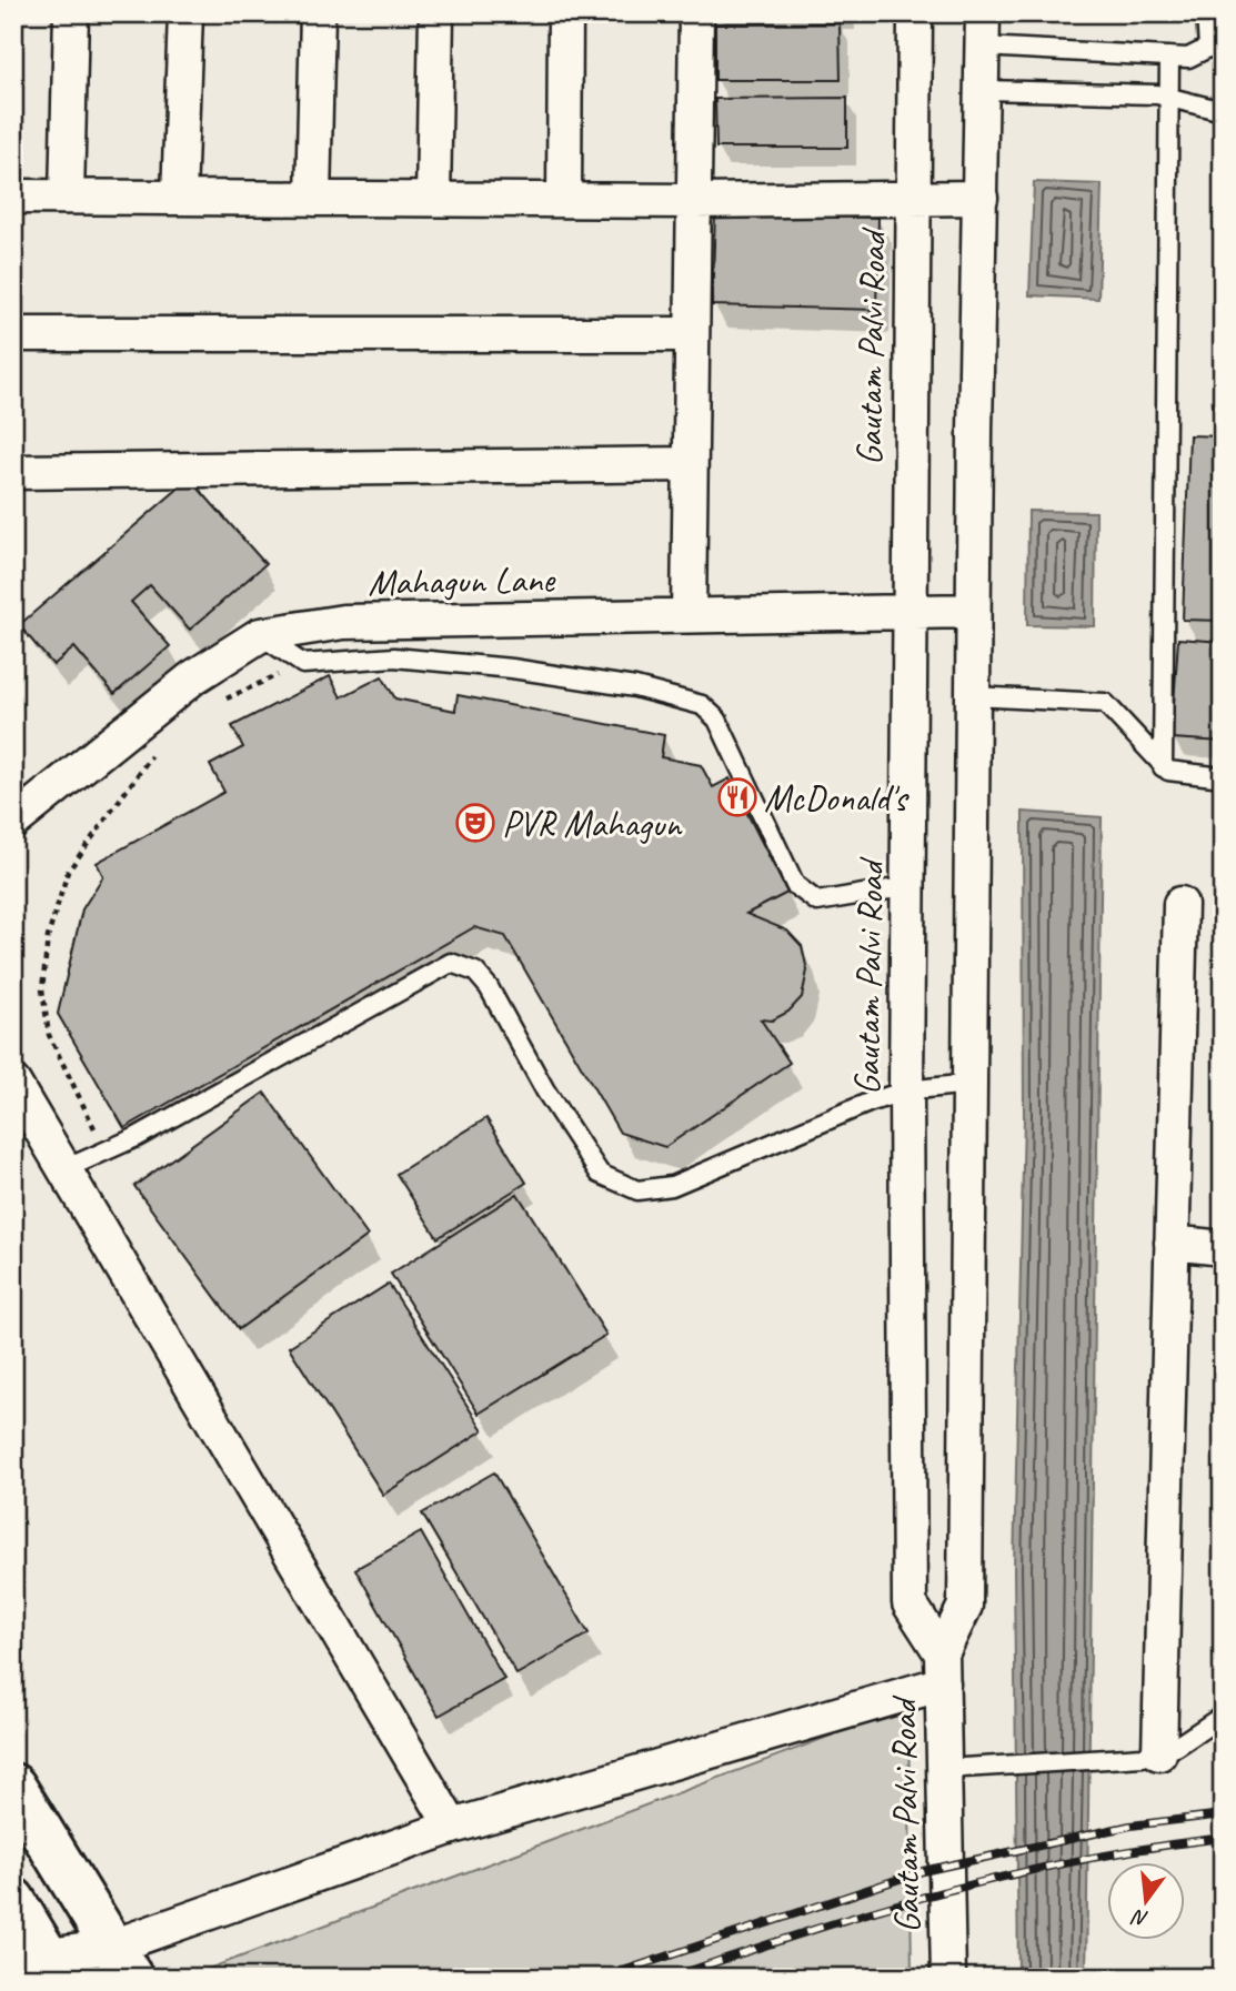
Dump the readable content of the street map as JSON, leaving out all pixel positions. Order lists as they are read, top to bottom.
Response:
{
  "streets": {
    "street": ["Gautam Palvi Road", "Mahagun Lane"]
  },
  "crossings": [
    ["Gautam Palvi Road", "Mahagun Lane"]
  ],
  "places": {
    "restaurant": ["McDonald's"],
    "theatre": ["PVR Mahagun"]
  },
  "north": "bottom"
}
